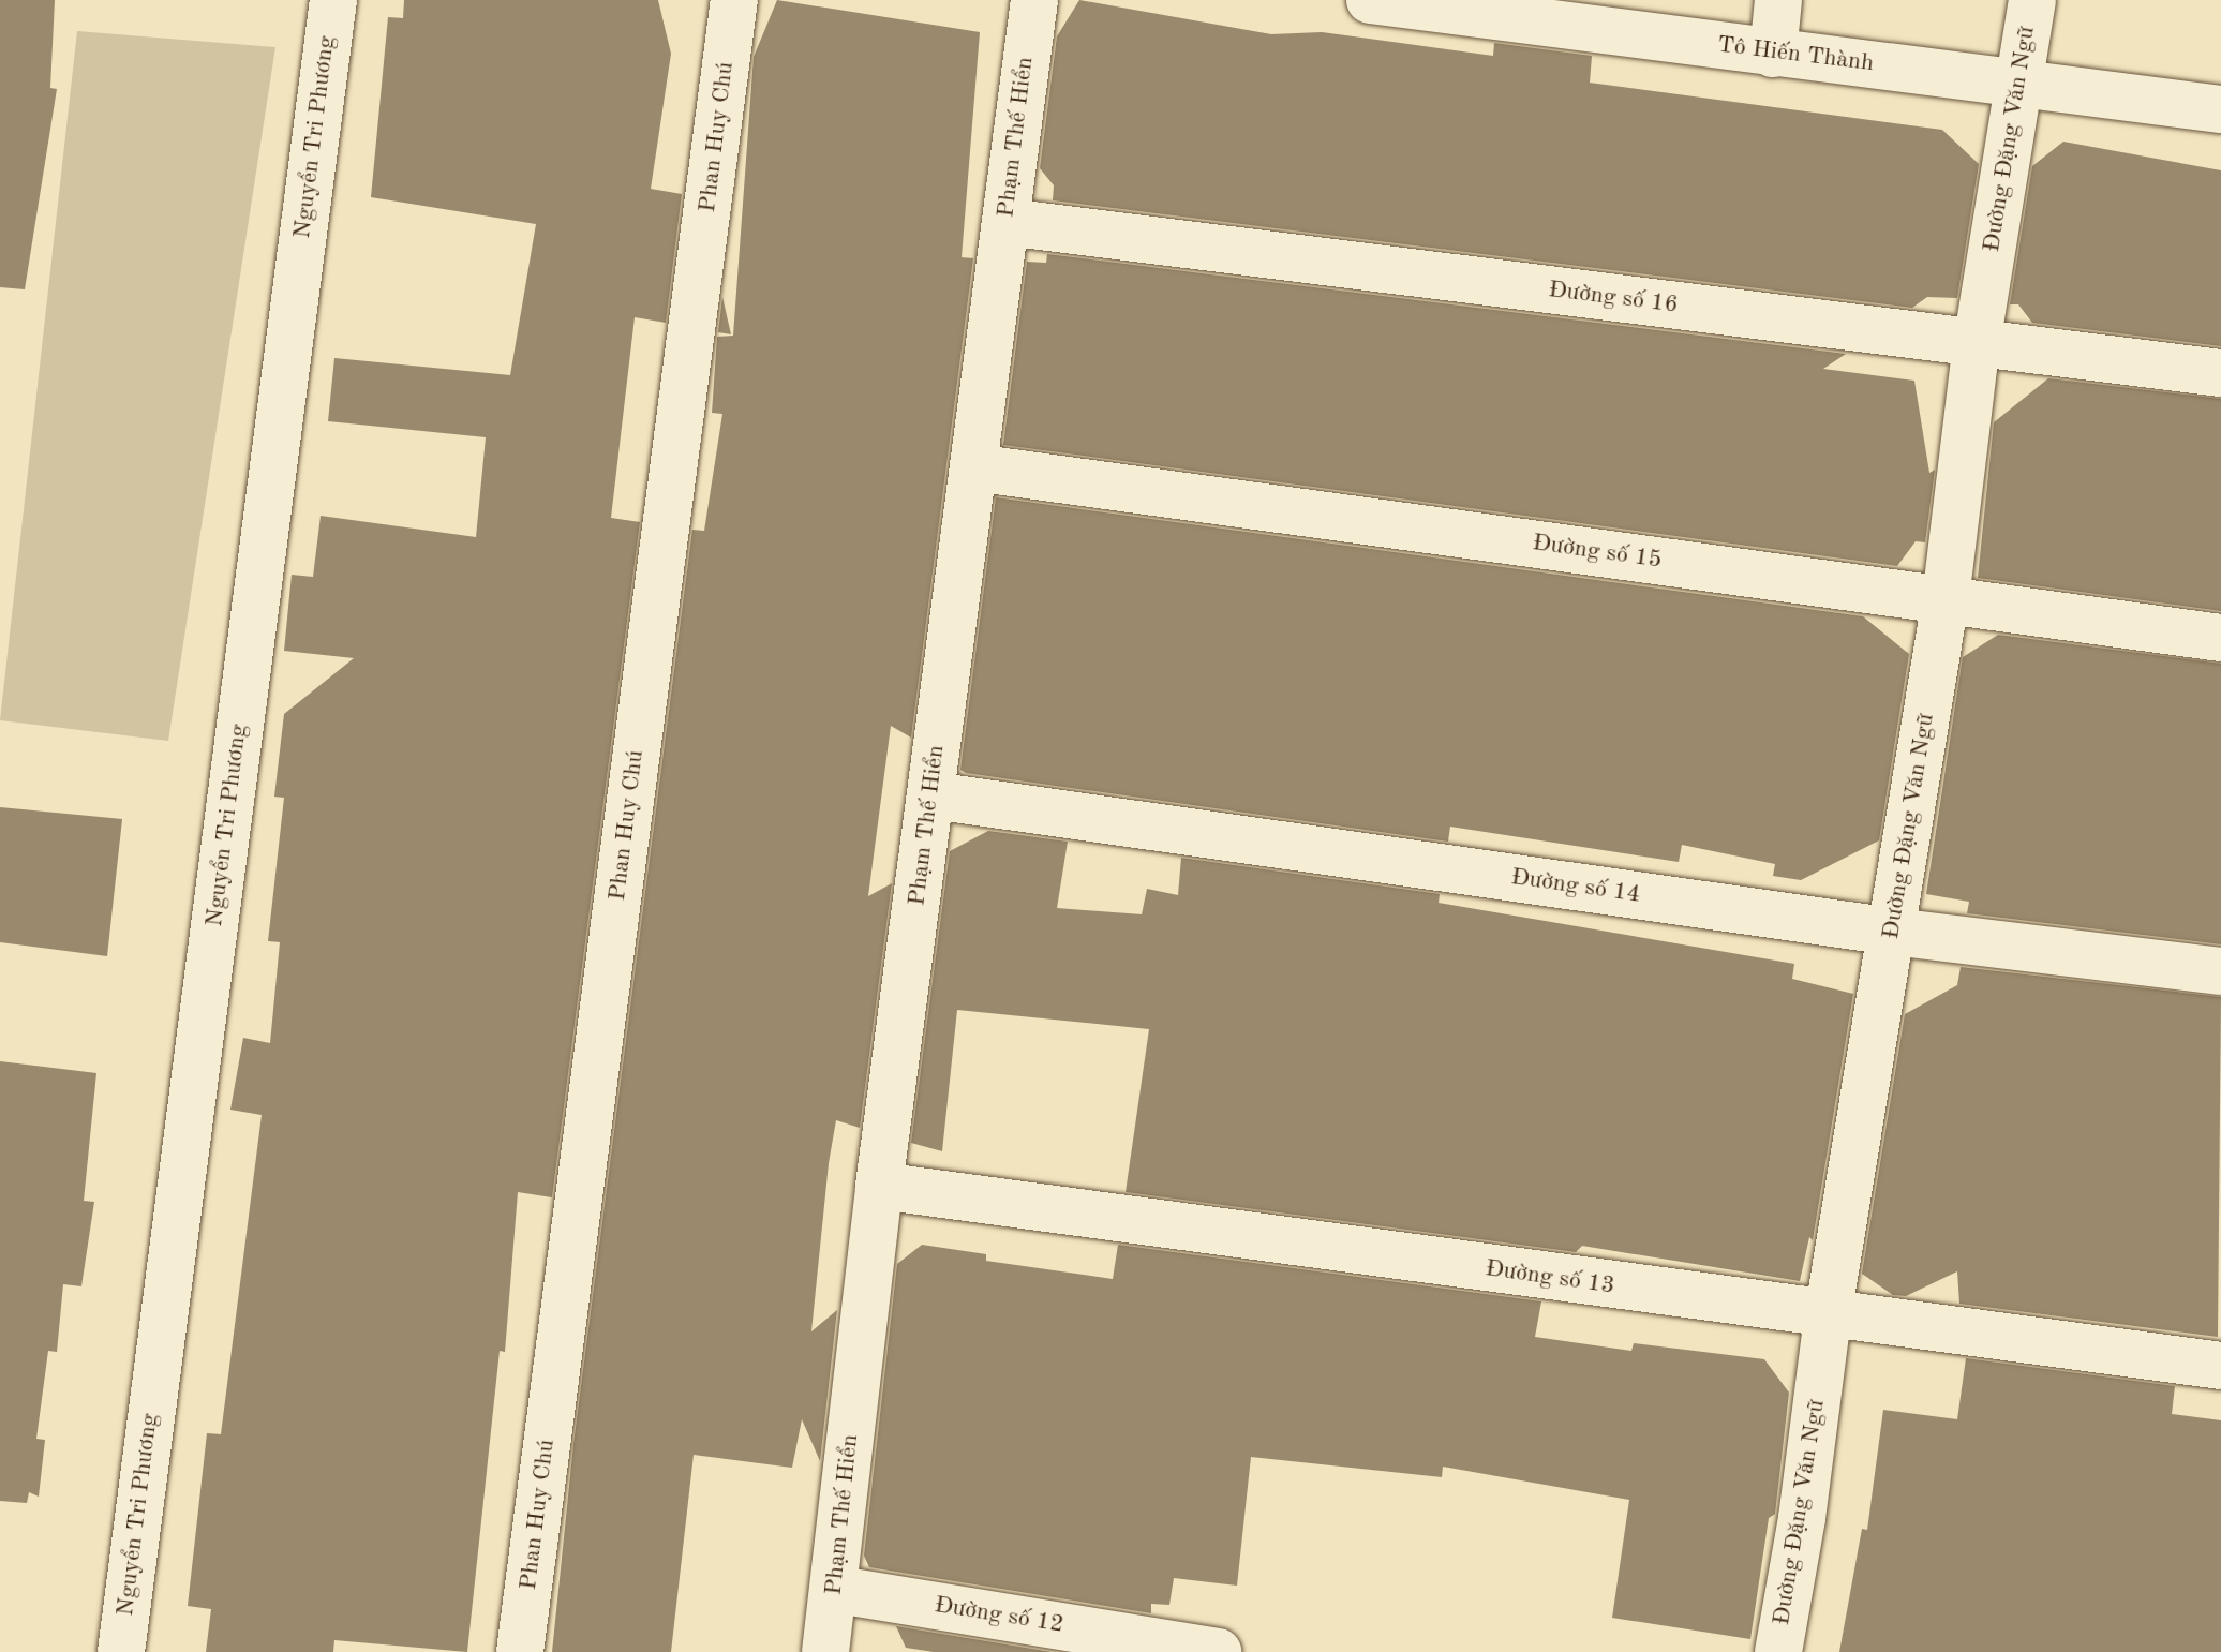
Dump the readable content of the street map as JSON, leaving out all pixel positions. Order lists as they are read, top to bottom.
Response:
{
  "streets": {
    "street": [
      "Tô Hiến Thành",
      "Nguyển Tri Phương",
      "Phan Huy Chú",
      "Phạm Thế Hiển",
      "Đường Đặng Văn Ngữ",
      "Đường số 16",
      "Đường số 15",
      "Đường số 14",
      "Đường số 13",
      "Đường số 12"
    ]
  },
  "crossings": [
    ["Tô Hiến Thành", "Đường Đặng Văn Ngữ"],
    ["Phạm Thế Hiển", "Đường số 16"],
    ["Phạm Thế Hiển", "Đường số 15"],
    ["Phạm Thế Hiển", "Đường số 14"],
    ["Phạm Thế Hiển", "Đường số 13"],
    ["Phạm Thế Hiển", "Đường số 12"],
    ["Đường Đặng Văn Ngữ", "Đường số 16"],
    ["Đường Đặng Văn Ngữ", "Đường số 15"],
    ["Đường Đặng Văn Ngữ", "Đường số 14"],
    ["Đường Đặng Văn Ngữ", "Đường số 13"]
  ]
}
